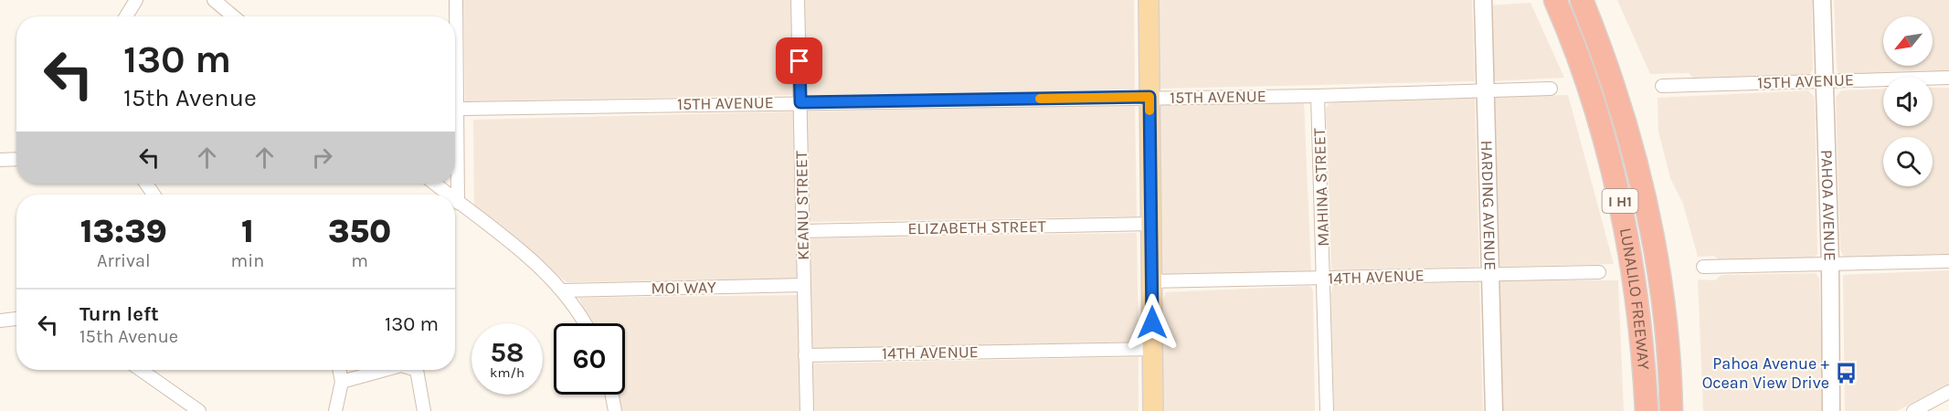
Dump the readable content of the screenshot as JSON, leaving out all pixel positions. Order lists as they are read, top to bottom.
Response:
{
  "streets": {
    "highway": ["I H1", "LUNALILO FREEWAY"],
    "street": [
      "15TH AVENUE",
      "MAHINA STREET",
      "KEANU STREET",
      "HARDING AVENUE",
      "PAHOA AVENUE",
      "ELIZABETH STREET",
      "14TH AVENUE",
      "MOI WAY"
    ]
  },
  "crossings": [
    ["15TH AVENUE", "MAHINA STREET"],
    ["15TH AVENUE", "KEANU STREET"],
    ["15TH AVENUE", "HARDING AVENUE"],
    ["15TH AVENUE", "PAHOA AVENUE"],
    ["MAHINA STREET", "14TH AVENUE"],
    ["KEANU STREET", "ELIZABETH STREET"],
    ["KEANU STREET", "14TH AVENUE"],
    ["KEANU STREET", "MOI WAY"],
    ["HARDING AVENUE", "14TH AVENUE"]
  ],
  "places": {
    "bus stop": ["Pahoa Avenue + Ocean View Drive"]
  },
  "north": "bottom left",
  "page": {
    "turn": ["130 m", "15th Avenue"],
    "eta": [
      "13:39",
      "Arrival",
      "1",
      "min",
      "350",
      "m"
    ],
    "list": [
      {
        "name": "Turn left",
        "note": "15th Avenue",
        "value": "130 m"
      }
    ],
    "speed": "58 km/h",
    "limit": "60"
  }
}
